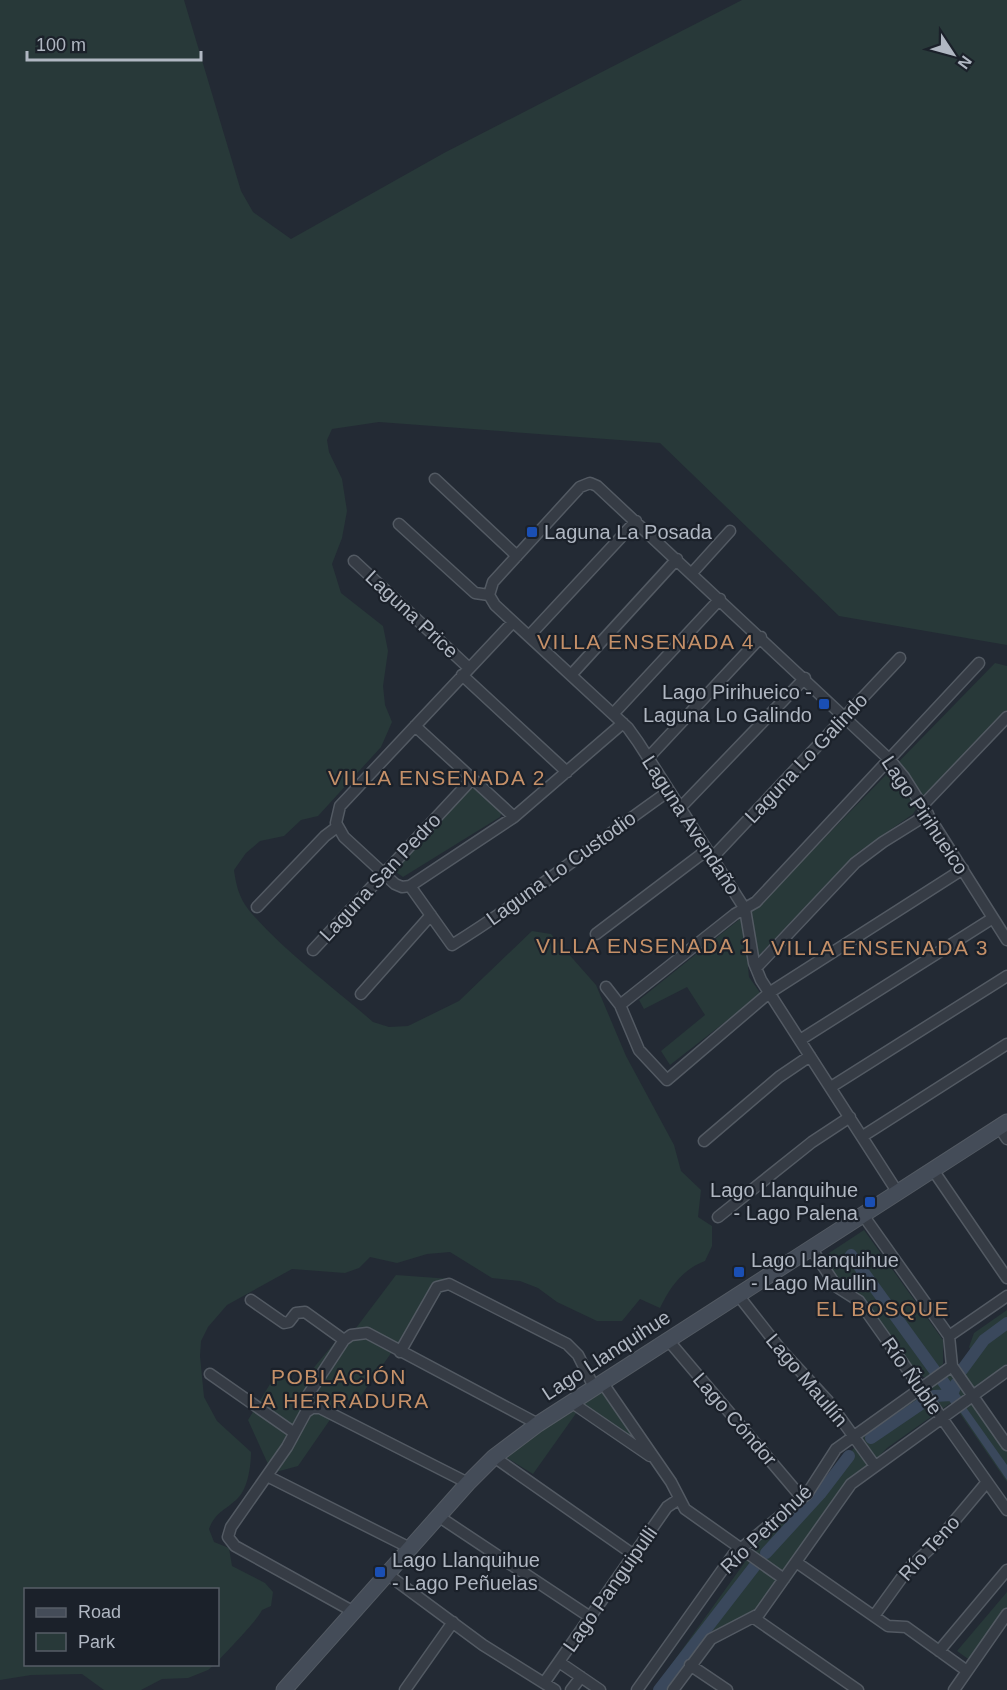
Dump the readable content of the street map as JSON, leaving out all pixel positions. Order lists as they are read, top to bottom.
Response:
{
  "streets": {
    "street": [
      "Laguna Price",
      "Laguna Lo Galindo",
      "Lago Pirihueico",
      "Laguna Avendaño",
      "Laguna Lo Custodio",
      "Laguna San Pedro",
      "Lago Llanquihue",
      "Río Ñuble",
      "Lago Maullín",
      "Lago Cóndor",
      "Río Petrohué",
      "Río Teno",
      "Lago Panguipulli"
    ]
  },
  "crossings": [
    ["Laguna Lo Galindo", "Lago Pirihueico"],
    ["Laguna Lo Galindo", "Laguna Avendaño"],
    ["Laguna Avendaño", "Laguna Lo Custodio"],
    ["Laguna Avendaño", "Lago Llanquihue"],
    ["Lago Llanquihue", "Río Ñuble"],
    ["Lago Llanquihue", "Lago Maullín"],
    ["Lago Llanquihue", "Lago Cóndor"],
    ["Río Ñuble", "Río Petrohué"],
    ["Río Ñuble", "Río Teno"],
    ["Lago Maullín", "Río Petrohué"],
    ["Lago Cóndor", "Río Petrohué"]
  ],
  "districts": [
    "VILLA ENSENADA 4",
    "VILLA ENSENADA 2",
    "VILLA ENSENADA 1",
    "VILLA ENSENADA 3",
    "EL BOSQUE",
    "POBLACIÓN LA HERRADURA"
  ],
  "places": {
    "transit": [
      "Laguna La Posada",
      "Lago Pirihueico - Laguna Lo Galindo",
      "Lago Llanquihue - Lago Palena",
      "Lago Llanquihue - Lago Maullin",
      "Lago Llanquihue - Lago Peñuelas"
    ]
  },
  "legend": ["Road", "Park"],
  "scale_bar": "100 m",
  "north": "bottom right"
}
